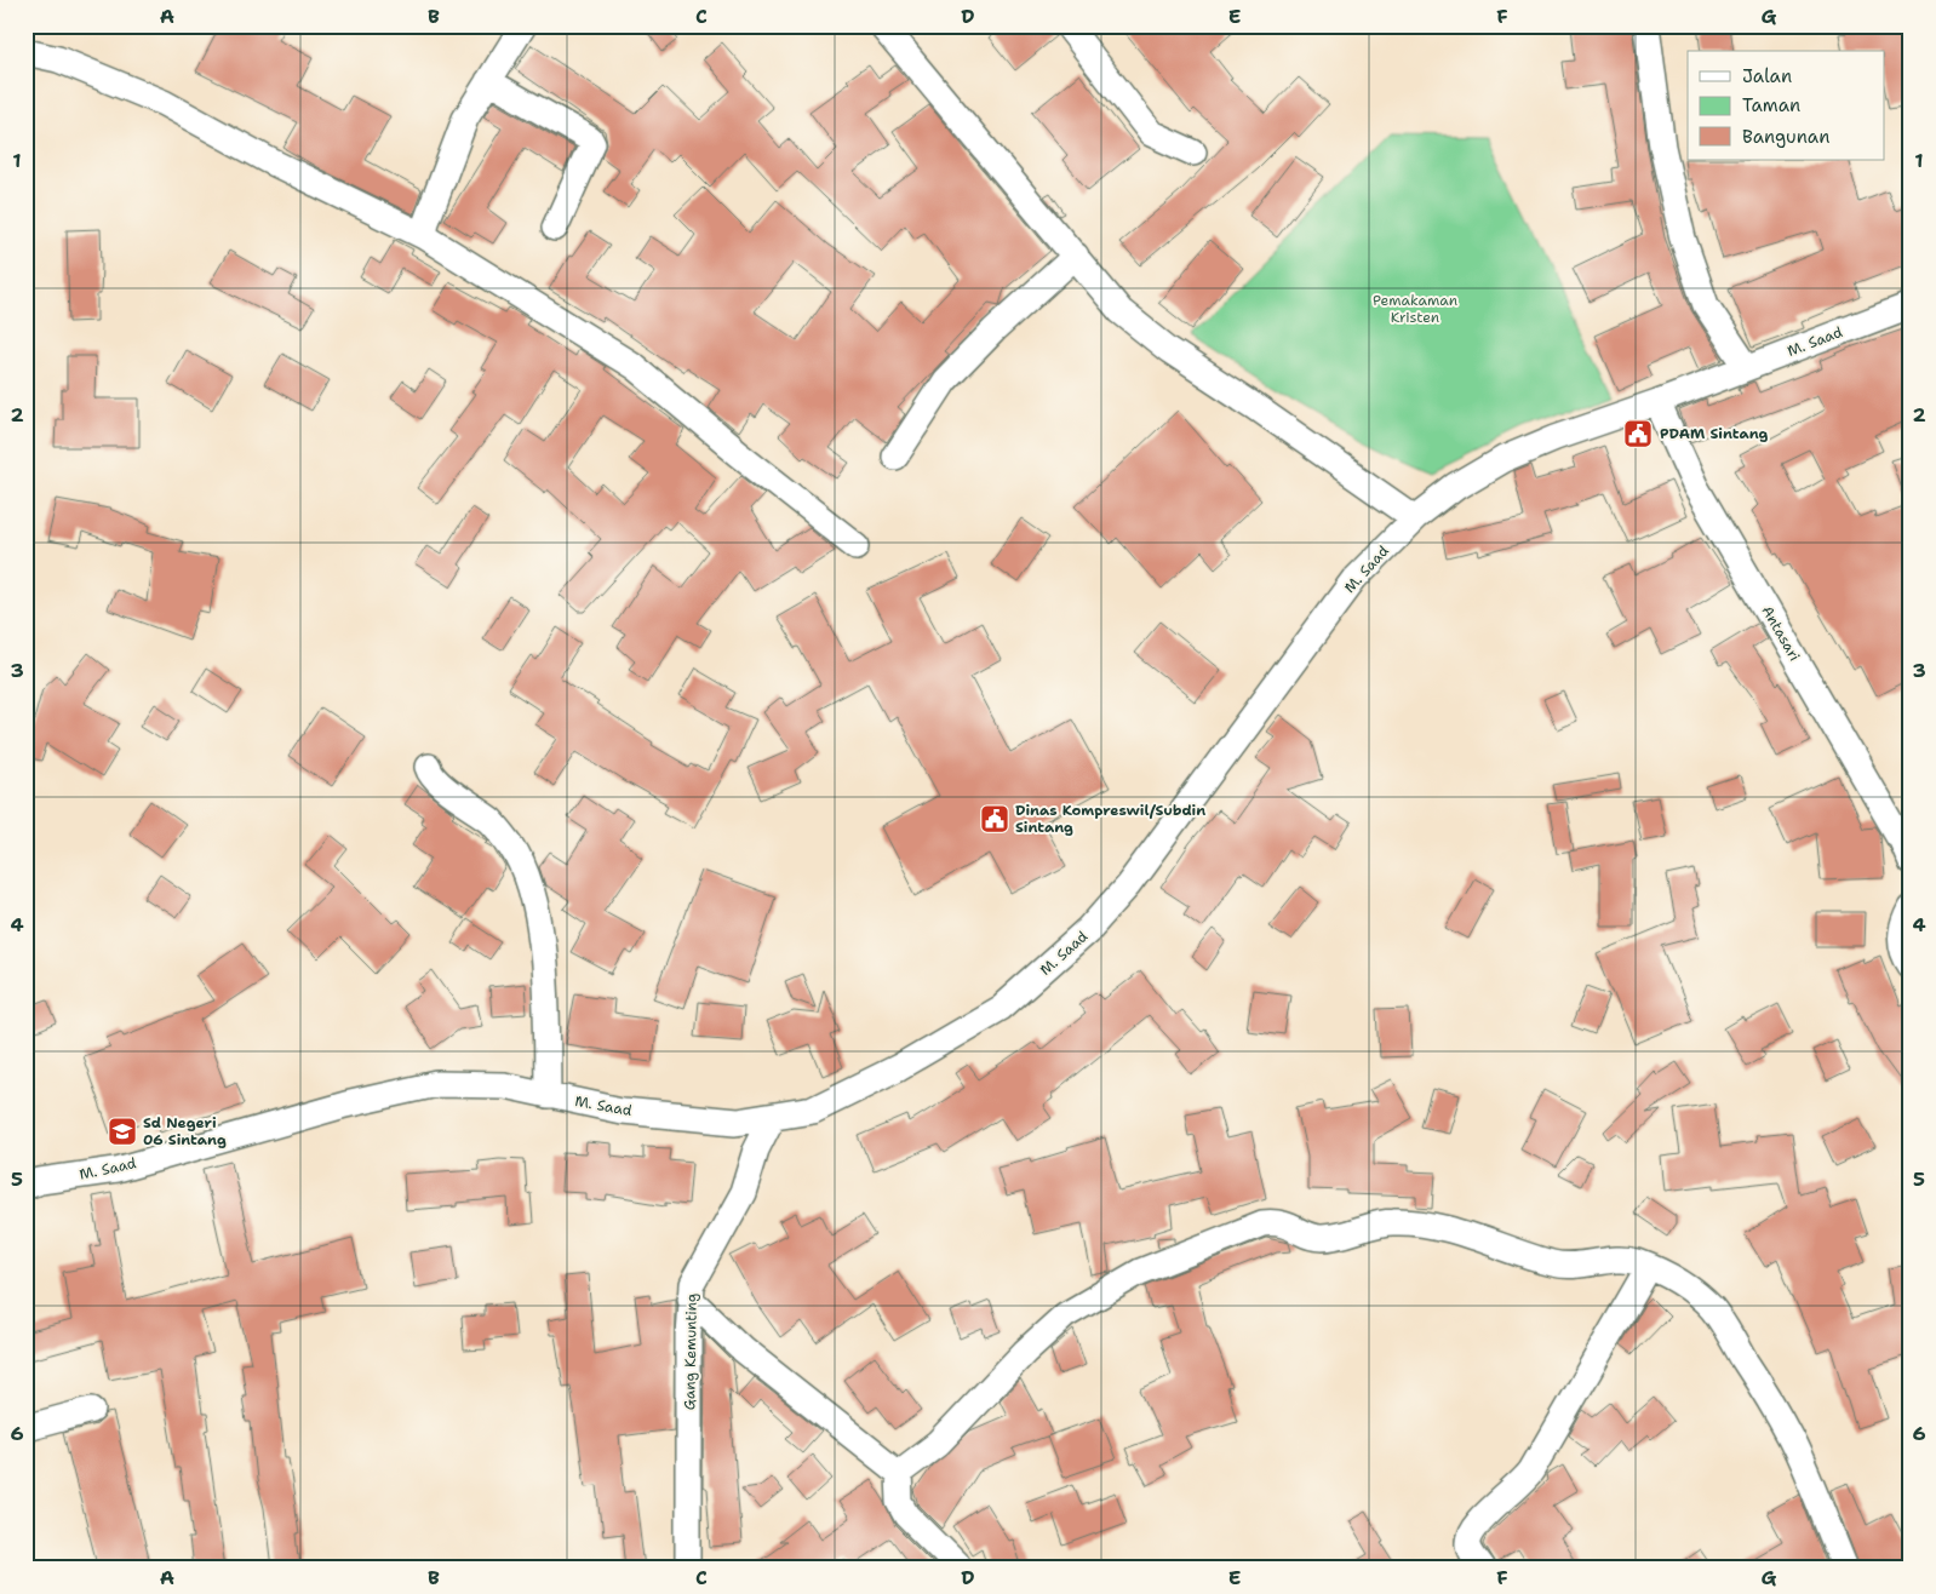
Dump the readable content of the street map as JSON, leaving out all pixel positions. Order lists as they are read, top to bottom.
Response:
{
  "streets": {
    "street": ["M. Saad", "Antasari", "Gang Kemunting"]
  },
  "crossings": [
    ["M. Saad", "Antasari"],
    ["M. Saad", "Gang Kemunting"]
  ],
  "parks": ["Pemakaman Kristen"],
  "places": {
    "public building": ["PDAM Sintang", "Dinas Kompreswil/Subdin Sintang"],
    "school or university": ["Sd Negeri 06 Sintang"]
  },
  "legend": ["Jalan", "Taman", "Bangunan"],
  "grid": {
    "columns": [
      "A",
      "B",
      "C",
      "D",
      "E",
      "F",
      "G"
    ],
    "rows": [
      "1",
      "2",
      "3",
      "4",
      "5",
      "6"
    ]
  }
}
